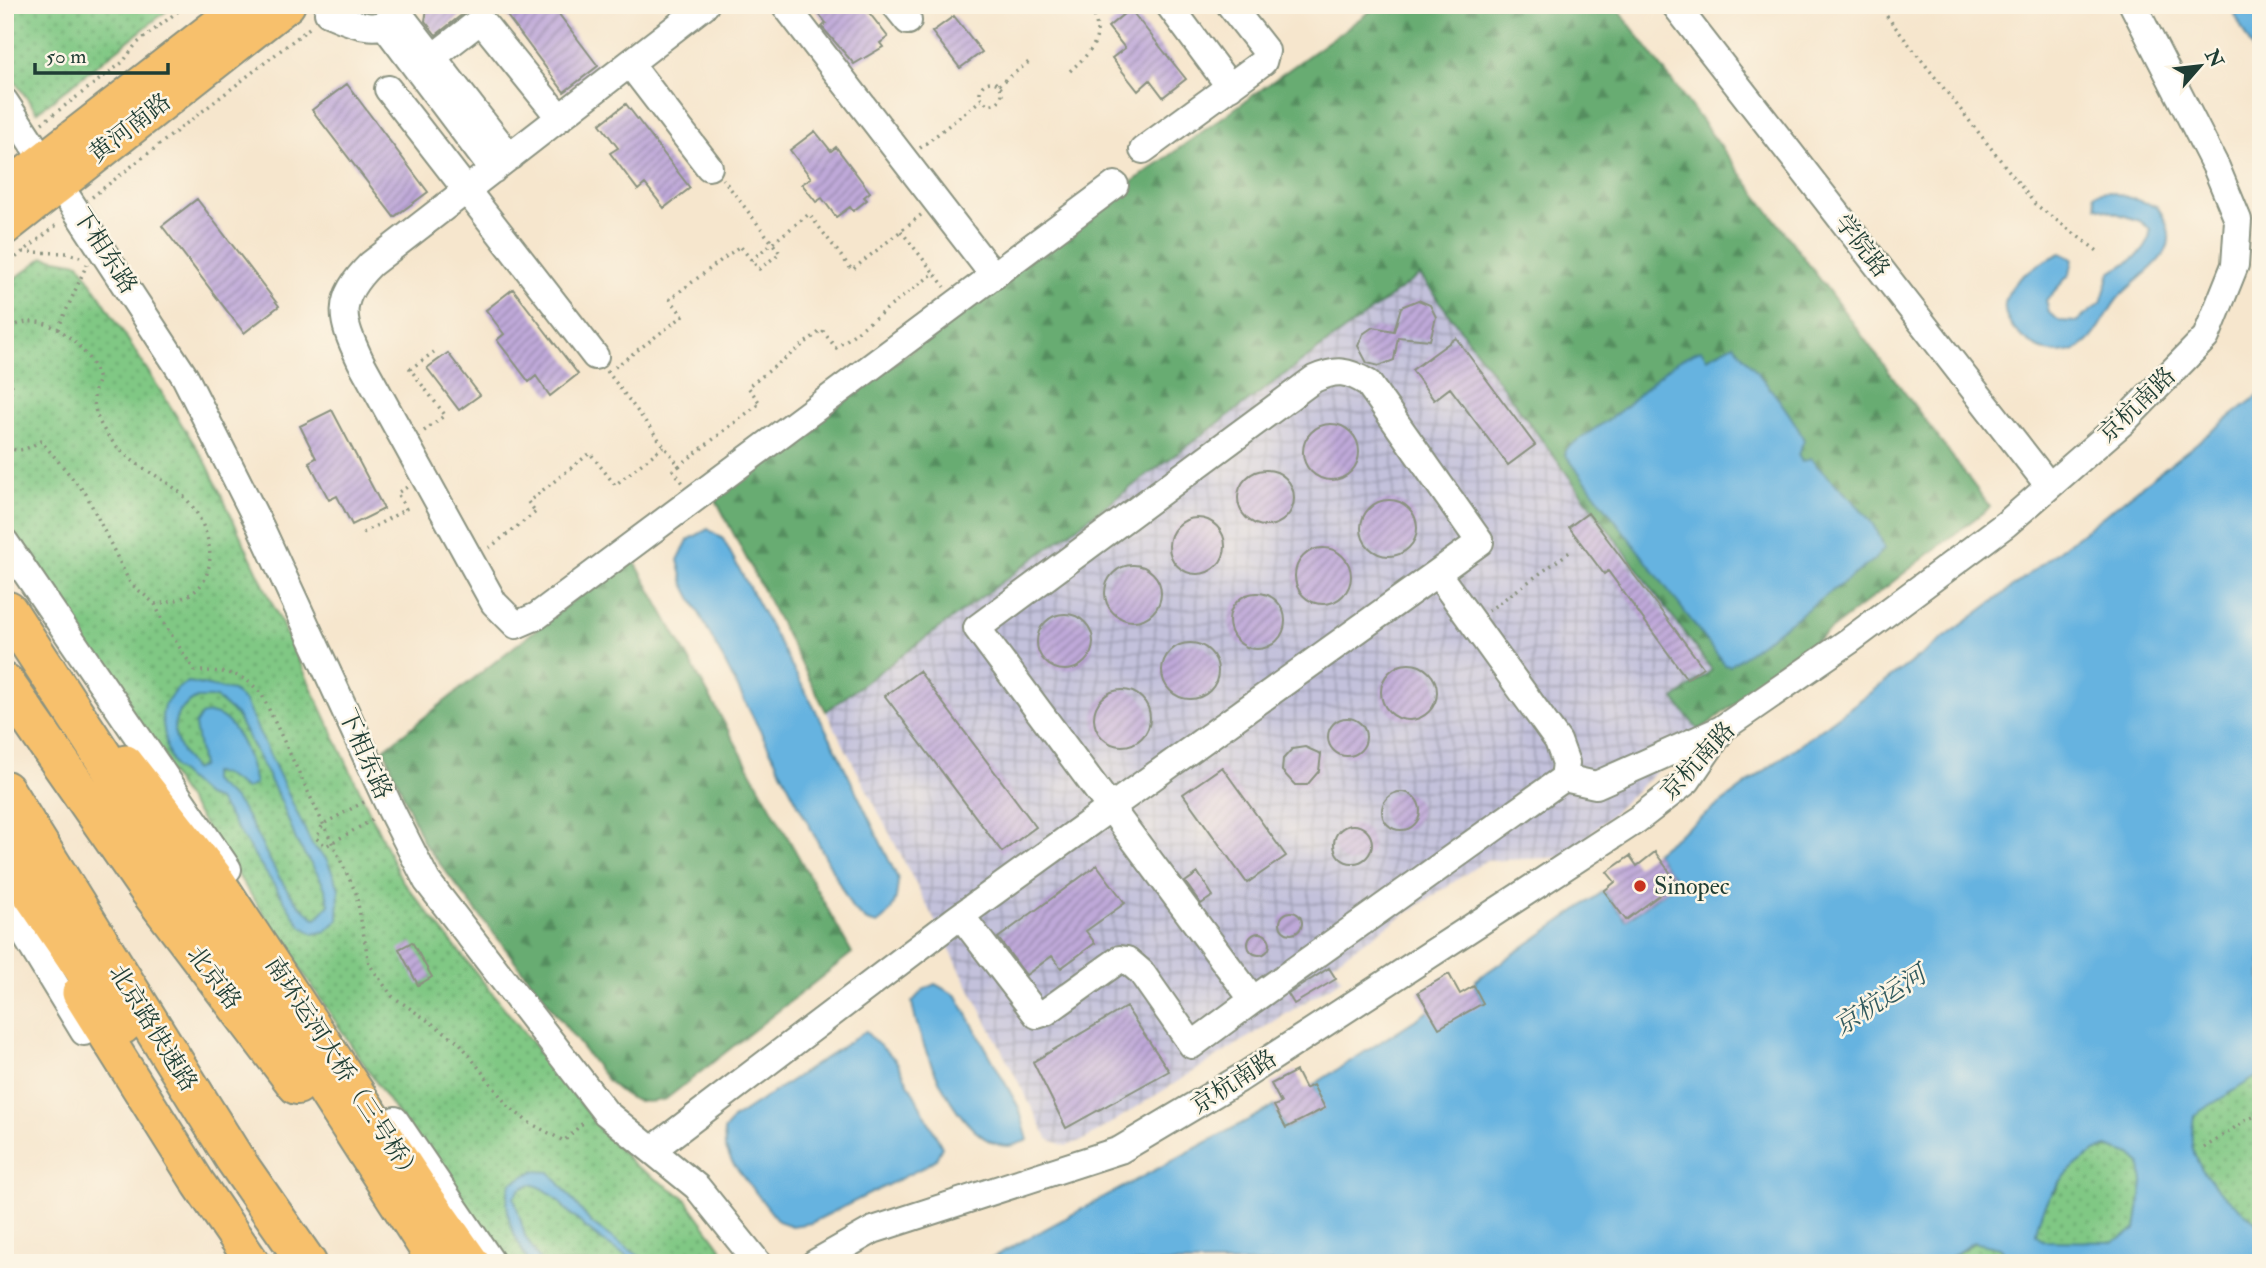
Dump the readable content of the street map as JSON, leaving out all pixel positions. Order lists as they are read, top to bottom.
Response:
{
  "streets": {
    "highway": ["北京路", "北京路快速路"],
    "main road": ["黄河南路", "南环运河大桥（三号桥）"],
    "street": ["学院路", "下相东路", "京杭南路"]
  },
  "crossings": [
    ["黄河南路", "下相东路"],
    ["学院路", "京杭南路"]
  ],
  "water": ["京杭运河"],
  "places": ["Sinopec"],
  "scale_bar": "50 m",
  "north": "top right"
}
